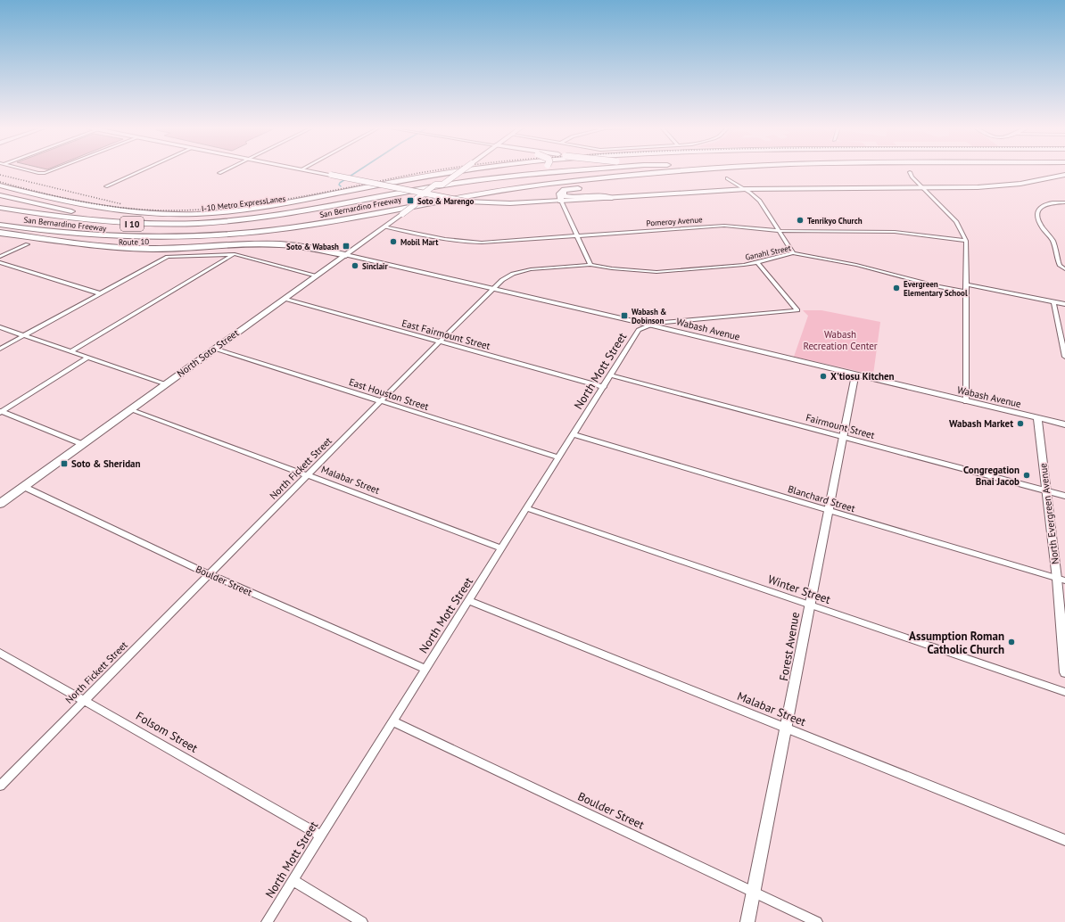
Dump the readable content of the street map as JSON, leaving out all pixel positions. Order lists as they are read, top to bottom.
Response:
{
  "streets": {
    "highway": [
      "I-10 Metro ExpressLanes",
      "San Bernardino Freeway",
      "I 10",
      "Route 10"
    ],
    "main road": ["North Soto Street"],
    "street": [
      "Pomeroy Avenue",
      "Ganahl Street",
      "Wabash Avenue",
      "East Fairmount Street",
      "North Mott Street",
      "East Houston Street",
      "Fairmount Street",
      "North Fickett Street",
      "Malabar Street",
      "Blanchard Street",
      "North Evergreen Avenue",
      "Boulder Street",
      "Winter Street",
      "Forest Avenue",
      "Folsom Street"
    ]
  },
  "crossings": [
    ["San Bernardino Freeway", "Route 10"],
    ["Pomeroy Avenue", "North Soto Street"],
    ["I 10", "Route 10"],
    ["Ganahl Street", "North Fickett Street"],
    ["Wabash Avenue", "North Soto Street"],
    ["Wabash Avenue", "North Mott Street"],
    ["Wabash Avenue", "North Fickett Street"],
    ["Wabash Avenue", "North Evergreen Avenue"],
    ["Wabash Avenue", "Forest Avenue"],
    ["East Fairmount Street", "North Soto Street"],
    ["East Fairmount Street", "North Mott Street"],
    ["East Fairmount Street", "North Fickett Street"],
    ["North Soto Street", "East Houston Street"],
    ["North Soto Street", "Malabar Street"],
    ["North Soto Street", "Boulder Street"],
    ["North Mott Street", "East Houston Street"],
    ["North Mott Street", "Fairmount Street"],
    ["North Mott Street", "Malabar Street"],
    ["North Mott Street", "Blanchard Street"],
    ["North Mott Street", "Boulder Street"],
    ["North Mott Street", "Winter Street"],
    ["North Mott Street", "Folsom Street"],
    ["East Houston Street", "North Fickett Street"],
    ["Fairmount Street", "North Evergreen Avenue"],
    ["Fairmount Street", "Forest Avenue"],
    ["North Fickett Street", "Malabar Street"],
    ["North Fickett Street", "Boulder Street"],
    ["North Fickett Street", "Folsom Street"],
    ["Malabar Street", "Forest Avenue"],
    ["Blanchard Street", "North Evergreen Avenue"],
    ["Blanchard Street", "Forest Avenue"],
    ["Boulder Street", "Forest Avenue"],
    ["Winter Street", "Forest Avenue"]
  ],
  "parks": ["Wabash Recreation Center"],
  "places": {
    "transit": [
      "Soto & Marengo",
      "Soto & Wabash",
      "Wabash & Dobinson",
      "Soto & Sheridan"
    ],
    "other": [
      "Tenrikyo Church",
      "Mobil Mart",
      "Sinclair",
      "Evergreen Elementary School",
      "X'tiosu Kitchen",
      "Wabash Market",
      "Congregation Bnai Jacob",
      "Assumption Roman Catholic Church"
    ]
  }
}
